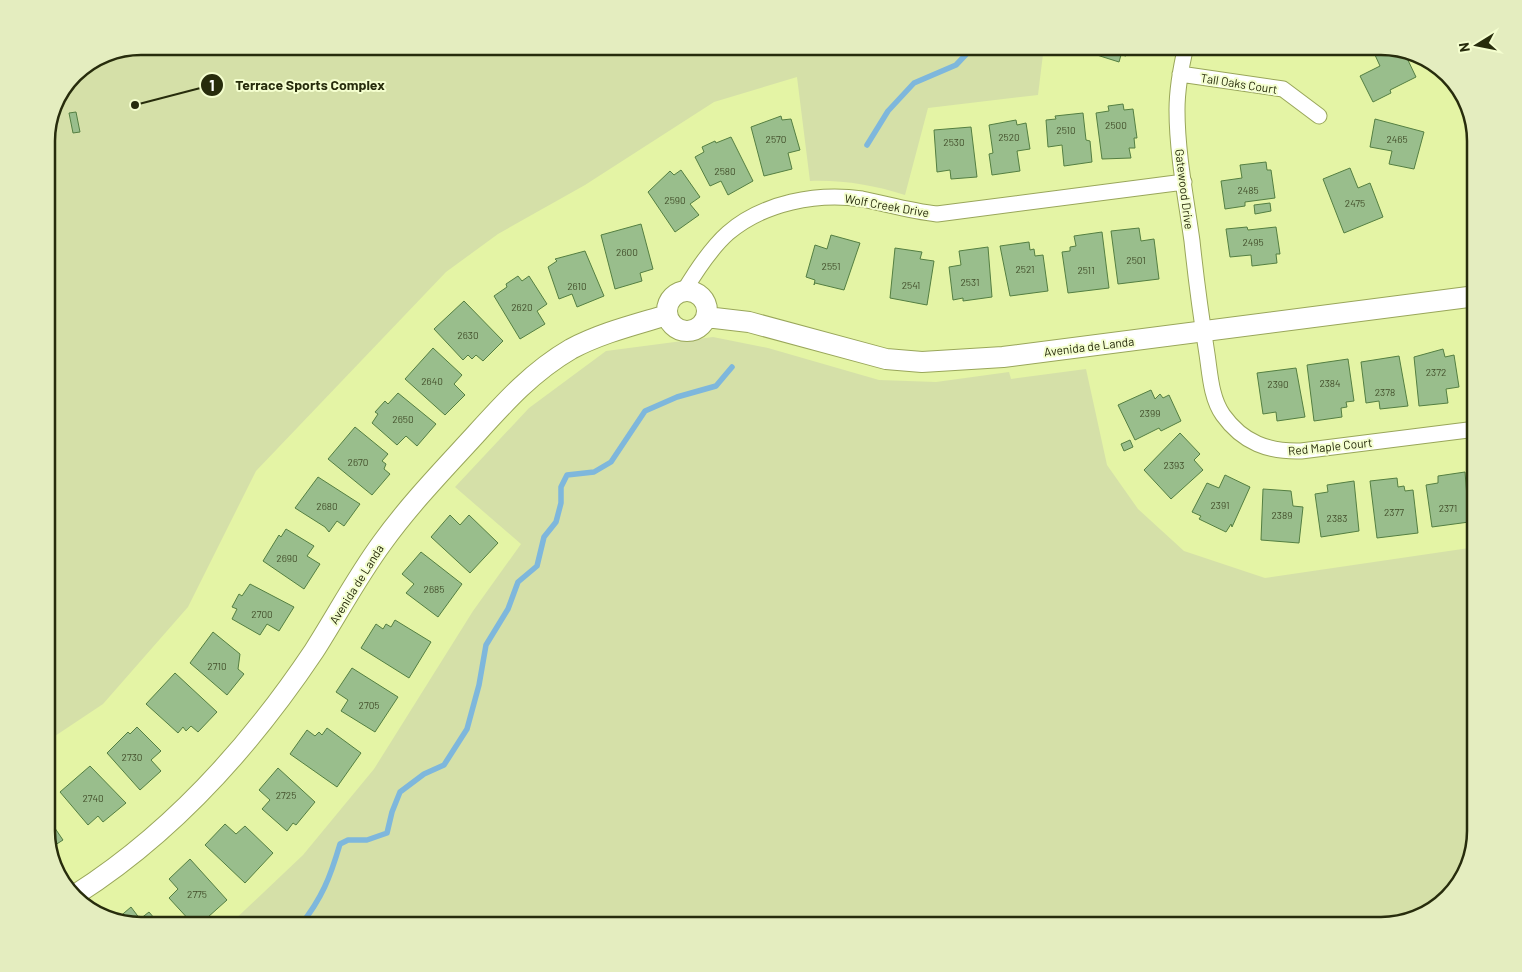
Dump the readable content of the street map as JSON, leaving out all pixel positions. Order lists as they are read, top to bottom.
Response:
{
  "streets": {
    "street": [
      "Tall Oaks Court",
      "Gatewood Drive",
      "Wolf Creek Drive",
      "Avenida de Landa",
      "Red Maple Court"
    ]
  },
  "crossings": [
    ["Tall Oaks Court", "Gatewood Drive"],
    ["Gatewood Drive", "Wolf Creek Drive"],
    ["Gatewood Drive", "Avenida de Landa"],
    ["Gatewood Drive", "Red Maple Court"],
    ["Wolf Creek Drive", "Avenida de Landa"],
    ["Avenida de Landa", "Red Maple Court"]
  ],
  "places": ["Terrace Sports Complex"],
  "house_numbers": [
    "2500",
    "2510",
    "2520",
    "2570",
    "2465",
    "2530",
    "2580",
    "2485",
    "2590",
    "2475",
    "2495",
    "2600",
    "2501",
    "2551",
    "2521",
    "2511",
    "2531",
    "2541",
    "2610",
    "2620",
    "2630",
    "2372",
    "2640",
    "2384",
    "2390",
    "2378",
    "2399",
    "2650",
    "2670",
    "2393",
    "2391",
    "2680",
    "2371",
    "2377",
    "2389",
    "2383",
    "2690",
    "2685",
    "2700",
    "2710",
    "2705",
    "2730",
    "2725",
    "2740",
    "2775"
  ],
  "north": "left"
}
